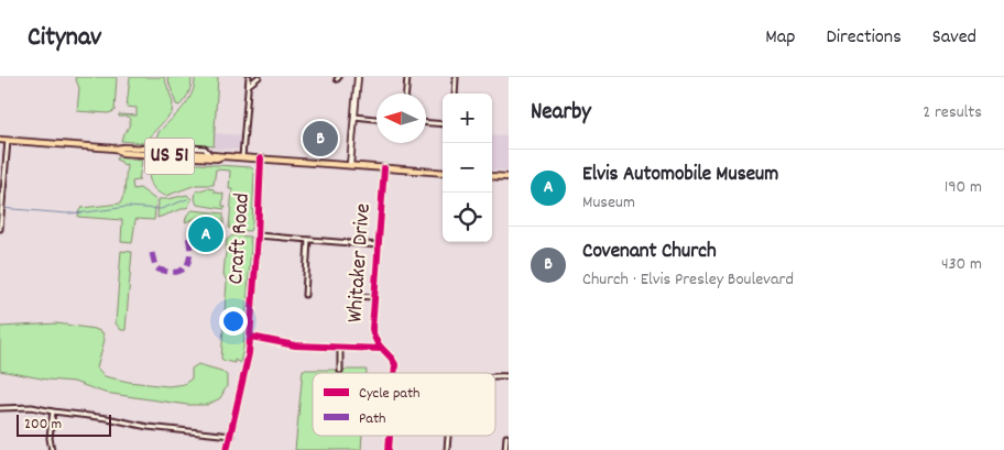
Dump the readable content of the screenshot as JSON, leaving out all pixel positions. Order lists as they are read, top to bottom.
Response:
{
  "streets": {
    "main road": ["US 51"],
    "street": ["Craft Road", "Whitaker Drive"]
  },
  "crossings": [
    ["US 51", "Craft Road"],
    ["US 51", "Whitaker Drive"]
  ],
  "legend": ["Cycle path", "Path"],
  "scale_bar": "200 m",
  "north": "left",
  "page": {
    "header": "Citynav",
    "nav": ["Map", "Directions", "Saved"],
    "heading": ["Nearby", "2 results"],
    "map_buttons": ["+", "−"],
    "pins": ["B", "A"],
    "list": [
      {
        "mark": "A",
        "name": "Elvis Automobile Museum",
        "note": "Museum",
        "value": "190 m"
      },
      {
        "mark": "B",
        "name": "Covenant Church",
        "note": "Church · Elvis Presley Boulevard",
        "value": "430 m"
      }
    ],
    "scale": "200 m"
  }
}
